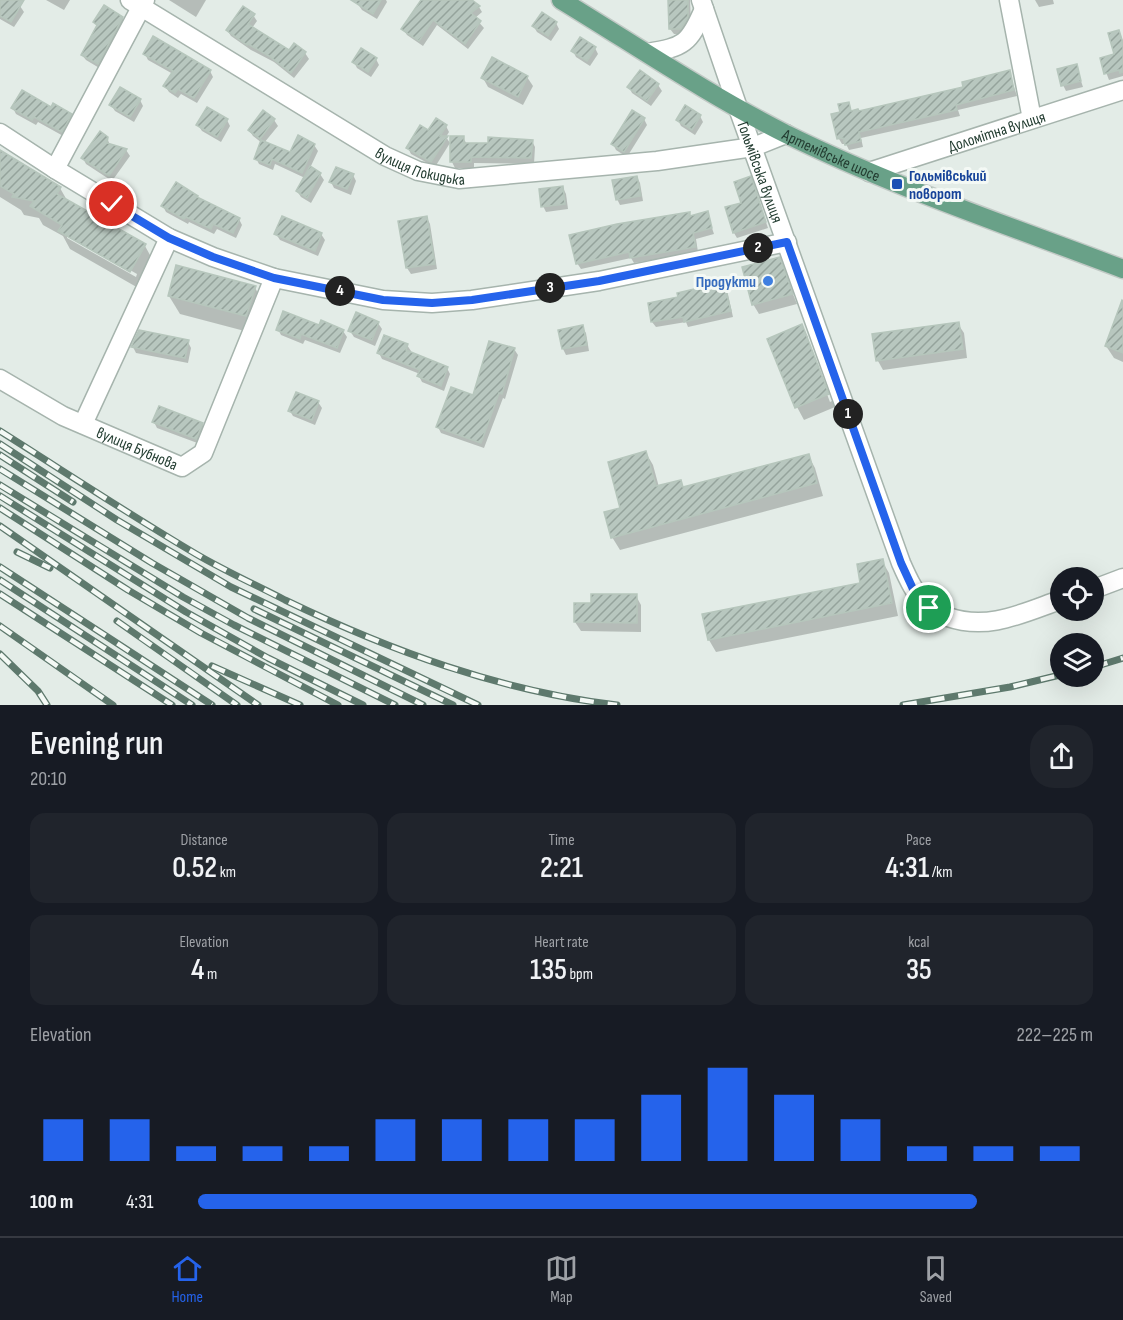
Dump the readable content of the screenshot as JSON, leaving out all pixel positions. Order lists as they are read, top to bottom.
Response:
{
  "streets": {
    "main road": ["Артемівське шосе"],
    "street": [
      "Доломітна вулиця",
      "вулиця Покидька",
      "Гольмівська вулиця",
      "вулиця Бубнова"
    ]
  },
  "crossings": [
    ["Доломітна вулиця", "Артемівське шосе"],
    ["Артемівське шосе", "вулиця Покидька"],
    ["Артемівське шосе", "Гольмівська вулиця"],
    ["вулиця Покидька", "Гольмівська вулиця"]
  ],
  "places": {
    "transit": ["Гольмівський поворот"],
    "other": ["Продукти"]
  },
  "page": {
    "pins": [
      "2",
      "3",
      "4",
      "1"
    ],
    "heading": ["Evening run", "20:10"],
    "stats": [
      ["Distance", "0.52 km"],
      ["Time", "2:21"],
      ["Pace", "4:31 /km"],
      ["Elevation", "4 m"],
      ["Heart rate", "135 bpm"],
      ["kcal", "35"]
    ],
    "chart": ["Elevation", "222–225 m"],
    "list": [
      {
        "name": "100 m",
        "note": "4:31"
      }
    ],
    "tabs": ["Home", "Map", "Saved"]
  }
}
